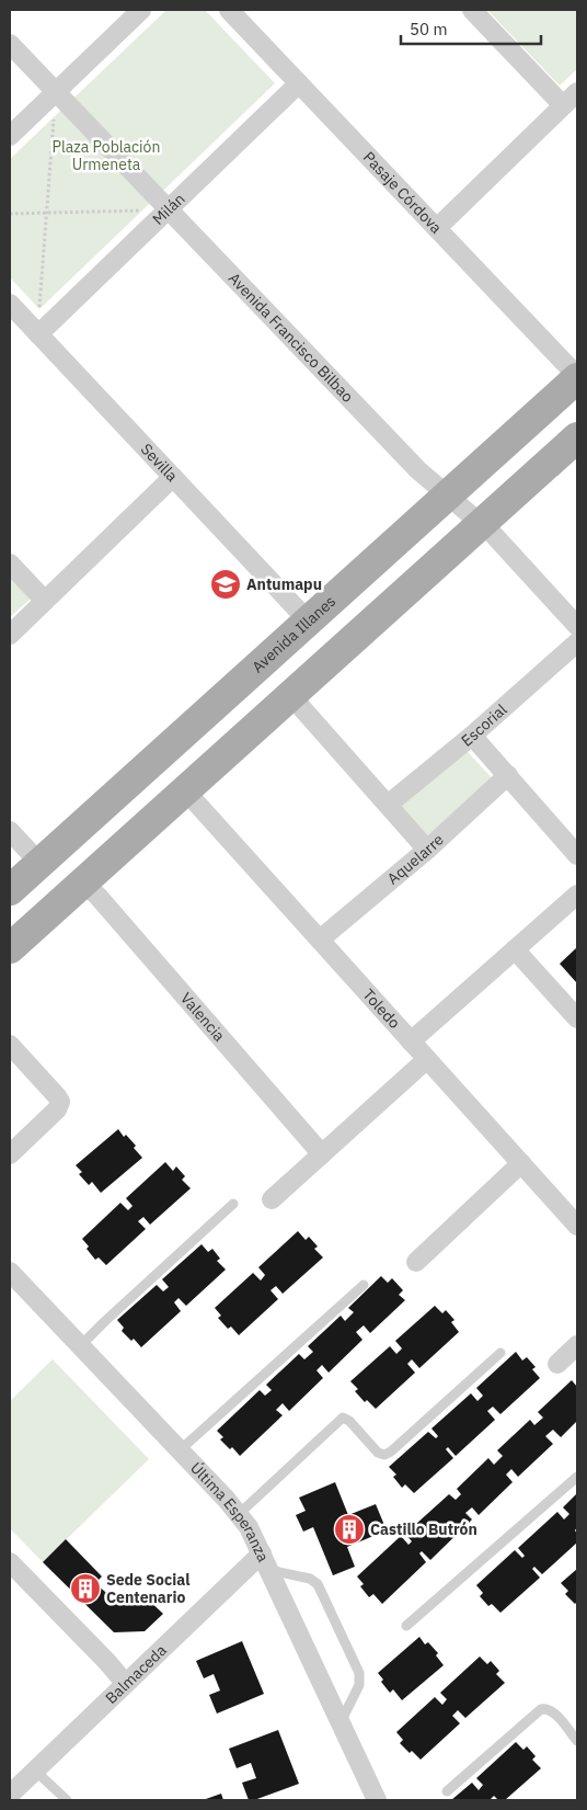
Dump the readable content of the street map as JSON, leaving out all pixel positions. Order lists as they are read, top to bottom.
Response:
{
  "streets": {
    "main road": ["Avenida Illanes"],
    "street": [
      "Pasaje Córdova",
      "Milán",
      "Avenida Francisco Bilbao",
      "Sevilla",
      "Escorial",
      "Aquelarre",
      "Toledo",
      "Valencia",
      "Última Esperanza",
      "Balmaceda"
    ]
  },
  "crossings": [
    ["Pasaje Córdova", "Milán"],
    ["Pasaje Córdova", "Avenida Illanes"],
    ["Milán", "Avenida Francisco Bilbao"],
    ["Milán", "Sevilla"],
    ["Avenida Francisco Bilbao", "Avenida Illanes"],
    ["Sevilla", "Avenida Illanes"],
    ["Aquelarre", "Toledo"],
    ["Última Esperanza", "Balmaceda"]
  ],
  "parks": ["Plaza Población Urmeneta"],
  "places": {
    "school or university": ["Antumapu"],
    "building": ["Castillo Butrón", "Sede Social Centenario"]
  },
  "scale_bar": "50 m"
}
